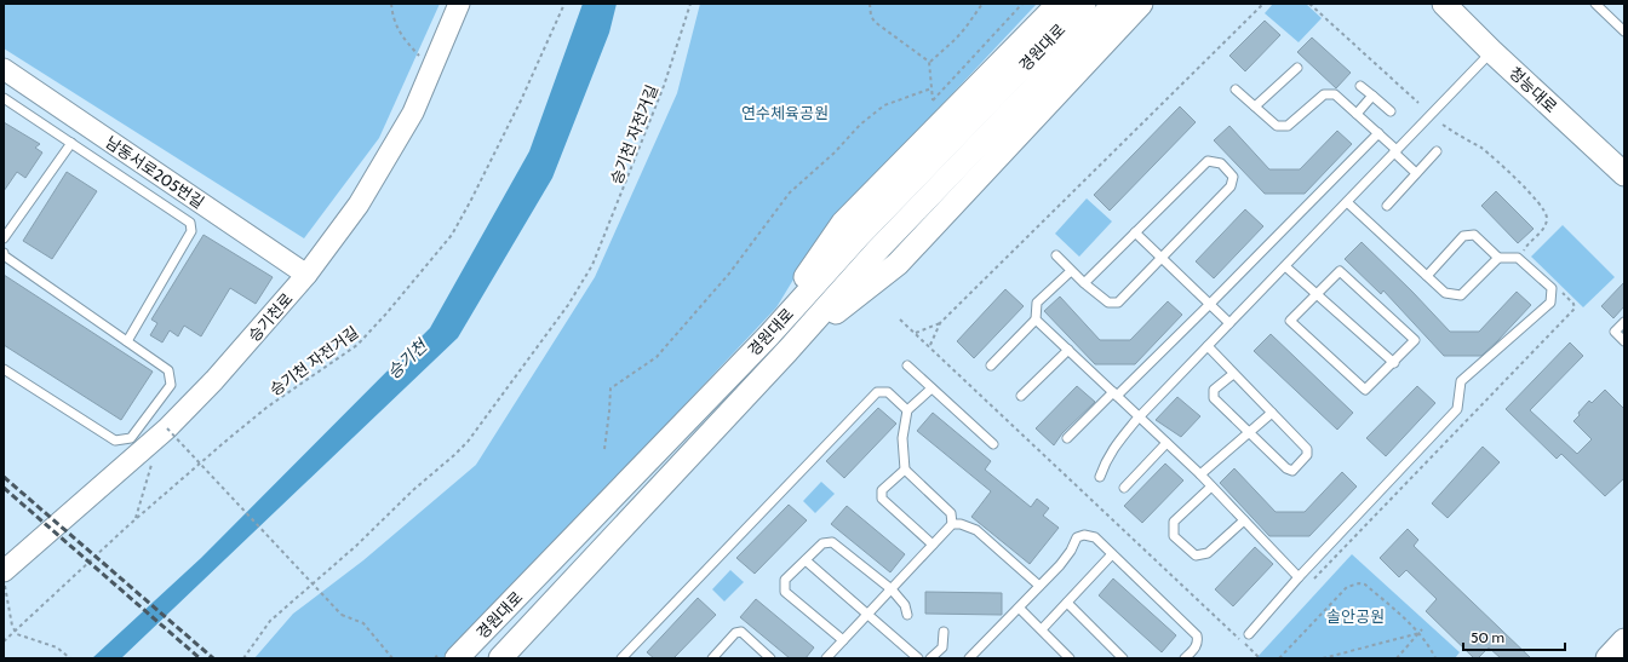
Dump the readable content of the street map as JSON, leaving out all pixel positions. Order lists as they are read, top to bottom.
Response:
{
  "streets": {
    "main road": ["경원대로", "청능대로"],
    "street": ["남동서로205번길", "승기천로"],
    "path": ["승기천 자전거길"]
  },
  "crossings": [
    ["남동서로205번길", "승기천로"]
  ],
  "water": ["승기천"],
  "parks": ["연수체육공원", "솔안공원"],
  "scale_bar": "50 m"
}
